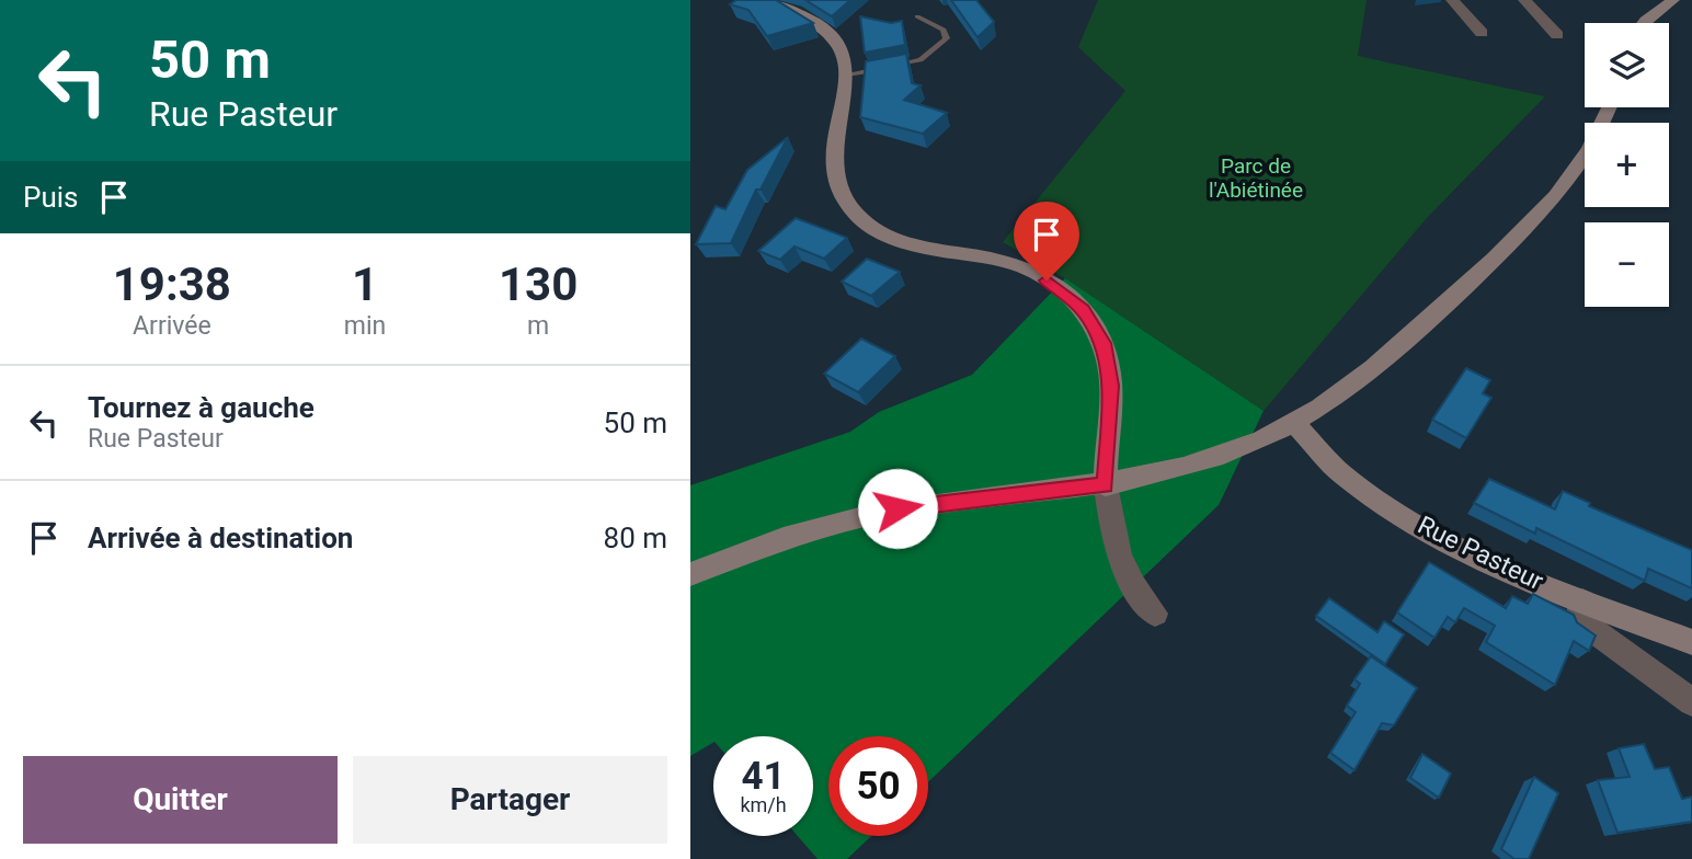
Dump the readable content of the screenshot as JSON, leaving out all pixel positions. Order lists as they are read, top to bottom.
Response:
{
  "streets": {
    "street": ["Rue Pasteur"]
  },
  "parks": ["Parc de l'Abiétinée"],
  "page": {
    "turn": ["50 m", "Rue Pasteur"],
    "map_buttons": ["+", "−"],
    "then": "Puis",
    "eta": [
      "19:38",
      "Arrivée",
      "1",
      "min",
      "130",
      "m"
    ],
    "list": [
      {
        "name": "Tournez à gauche",
        "note": "Rue Pasteur",
        "value": "50 m"
      },
      {
        "name": "Arrivée à destination",
        "value": "80 m"
      }
    ],
    "speed": "41 km/h",
    "limit": "50",
    "buttons": ["Quitter", "Partager"]
  }
}
